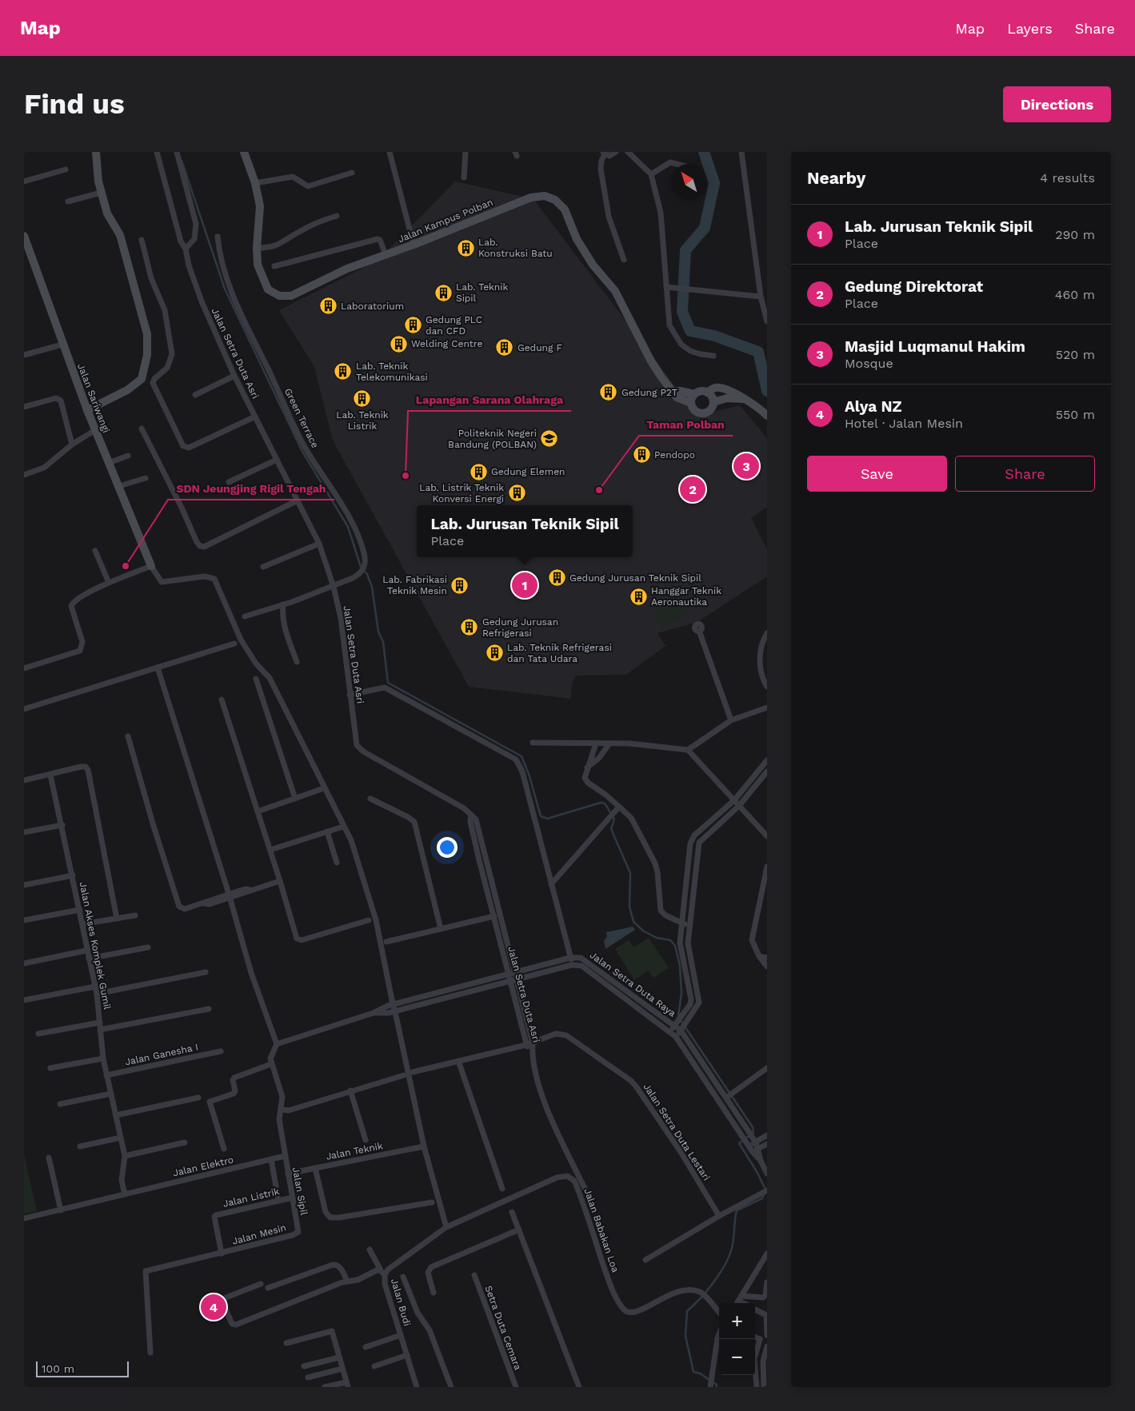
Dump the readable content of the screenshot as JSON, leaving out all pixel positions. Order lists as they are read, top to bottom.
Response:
{
  "streets": {
    "street": [
      "Jalan Kampus Polban",
      "Jalan Setra Duta Asri",
      "Jalan Sariwangi",
      "Green Terrace",
      "Jalan Akses Komplek Gumil",
      "Jalan Setra Duta Raya",
      "Jalan Ganesha I",
      "Jalan Setra Duta Lestari",
      "Jalan Teknik",
      "Jalan Elektro",
      "Jalan Sipil",
      "Jalan Listrik",
      "Jalan Babakan Loa",
      "Jalan Mesin",
      "Jalan Budi",
      "Setra Duta Cemara"
    ]
  },
  "crossings": [
    ["Jalan Setra Duta Asri", "Green Terrace"],
    ["Jalan Setra Duta Asri", "Jalan Setra Duta Raya"],
    ["Jalan Setra Duta Asri", "Jalan Setra Duta Lestari"],
    ["Jalan Akses Komplek Gumil", "Jalan Ganesha I"],
    ["Jalan Akses Komplek Gumil", "Jalan Elektro"],
    ["Jalan Teknik", "Jalan Sipil"],
    ["Jalan Elektro", "Jalan Sipil"],
    ["Jalan Sipil", "Jalan Listrik"],
    ["Jalan Sipil", "Jalan Mesin"],
    ["Jalan Listrik", "Jalan Mesin"],
    ["Jalan Babakan Loa", "Jalan Budi"]
  ],
  "places": {
    "building": [
      "Lab. Konstruksi Batu",
      "Lab. Teknik Sipil",
      "Laboratorium",
      "Gedung PLC dan CFD",
      "Welding Centre",
      "Gedung F",
      "Lab. Teknik Telekomunikasi",
      "Gedung P2T",
      "Lab. Teknik Listrik",
      "Pendopo",
      "Gedung Elemen",
      "Lab. Listrik Teknik Konversi Energi",
      "Gedung Jurusan Teknik Sipil",
      "Lab. Fabrikasi Teknik Mesin",
      "Hanggar Teknik Aeronautika",
      "Gedung Jurusan Refrigerasi",
      "Lab. Teknik Refrigerasi dan Tata Udara"
    ],
    "school or university": ["Politeknik Negeri Bandung (POLBAN)"],
    "other": ["Lapangan Sarana Olahraga", "Taman Polban", "SDN Jeungjing Rigil Tengah"]
  },
  "scale_bar": "100 m",
  "north": "top left",
  "page": {
    "header": "Map",
    "nav": ["Map", "Layers", "Share"],
    "buttons": [
      "Directions",
      ["Save", "Share"]
    ],
    "title": "Find us",
    "heading": ["Nearby", "4 results"],
    "list": [
      {
        "mark": "1",
        "name": "Lab. Jurusan Teknik Sipil",
        "note": "Place",
        "value": "290 m"
      },
      {
        "mark": "2",
        "name": "Gedung Direktorat",
        "note": "Place",
        "value": "460 m"
      },
      {
        "mark": "3",
        "name": "Masjid Luqmanul Hakim",
        "note": "Mosque",
        "value": "520 m"
      },
      {
        "mark": "4",
        "name": "Alya NZ",
        "note": "Hotel · Jalan Mesin",
        "value": "550 m"
      }
    ],
    "pins": [
      "3",
      "2",
      "1",
      "4"
    ],
    "popup": ["Lab. Jurusan Teknik Sipil", "Place"],
    "map_buttons": ["+", "−"],
    "scale": "100 m"
  }
}
